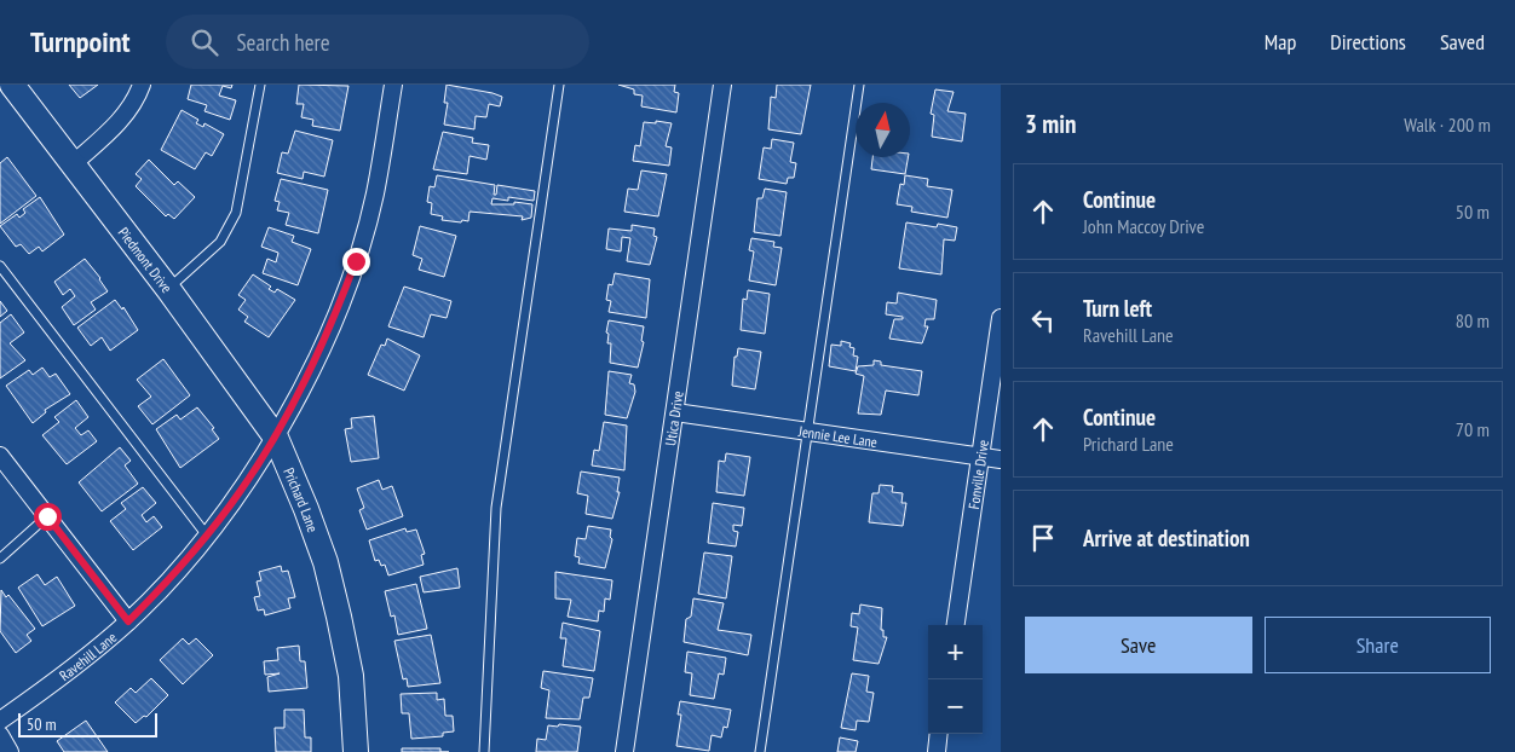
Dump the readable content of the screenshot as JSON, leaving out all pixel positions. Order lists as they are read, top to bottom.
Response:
{
  "streets": {
    "street": [
      "Piedmont Drive",
      "Utica Drive",
      "Jennie Lee Lane",
      "Fonville Drive",
      "Prichard Lane",
      "Ravehill Lane"
    ]
  },
  "crossings": [
    ["Piedmont Drive", "Prichard Lane"],
    ["Piedmont Drive", "Ravehill Lane"],
    ["Utica Drive", "Jennie Lee Lane"],
    ["Jennie Lee Lane", "Fonville Drive"],
    ["Prichard Lane", "Ravehill Lane"]
  ],
  "scale_bar": "50 m",
  "north": "top",
  "page": {
    "header": "Turnpoint",
    "search": "Search here",
    "nav": ["Map", "Directions", "Saved"],
    "heading": ["3 min", "Walk · 200 m"],
    "list": [
      ["Continue", "John Maccoy Drive", "50 m"],
      ["Turn left", "Ravehill Lane", "80 m"],
      ["Continue", "Prichard Lane", "70 m"],
      "Arrive at destination"
    ],
    "buttons": ["Save", "Share"],
    "map_buttons": ["+", "−"],
    "scale": "50 m"
  }
}
